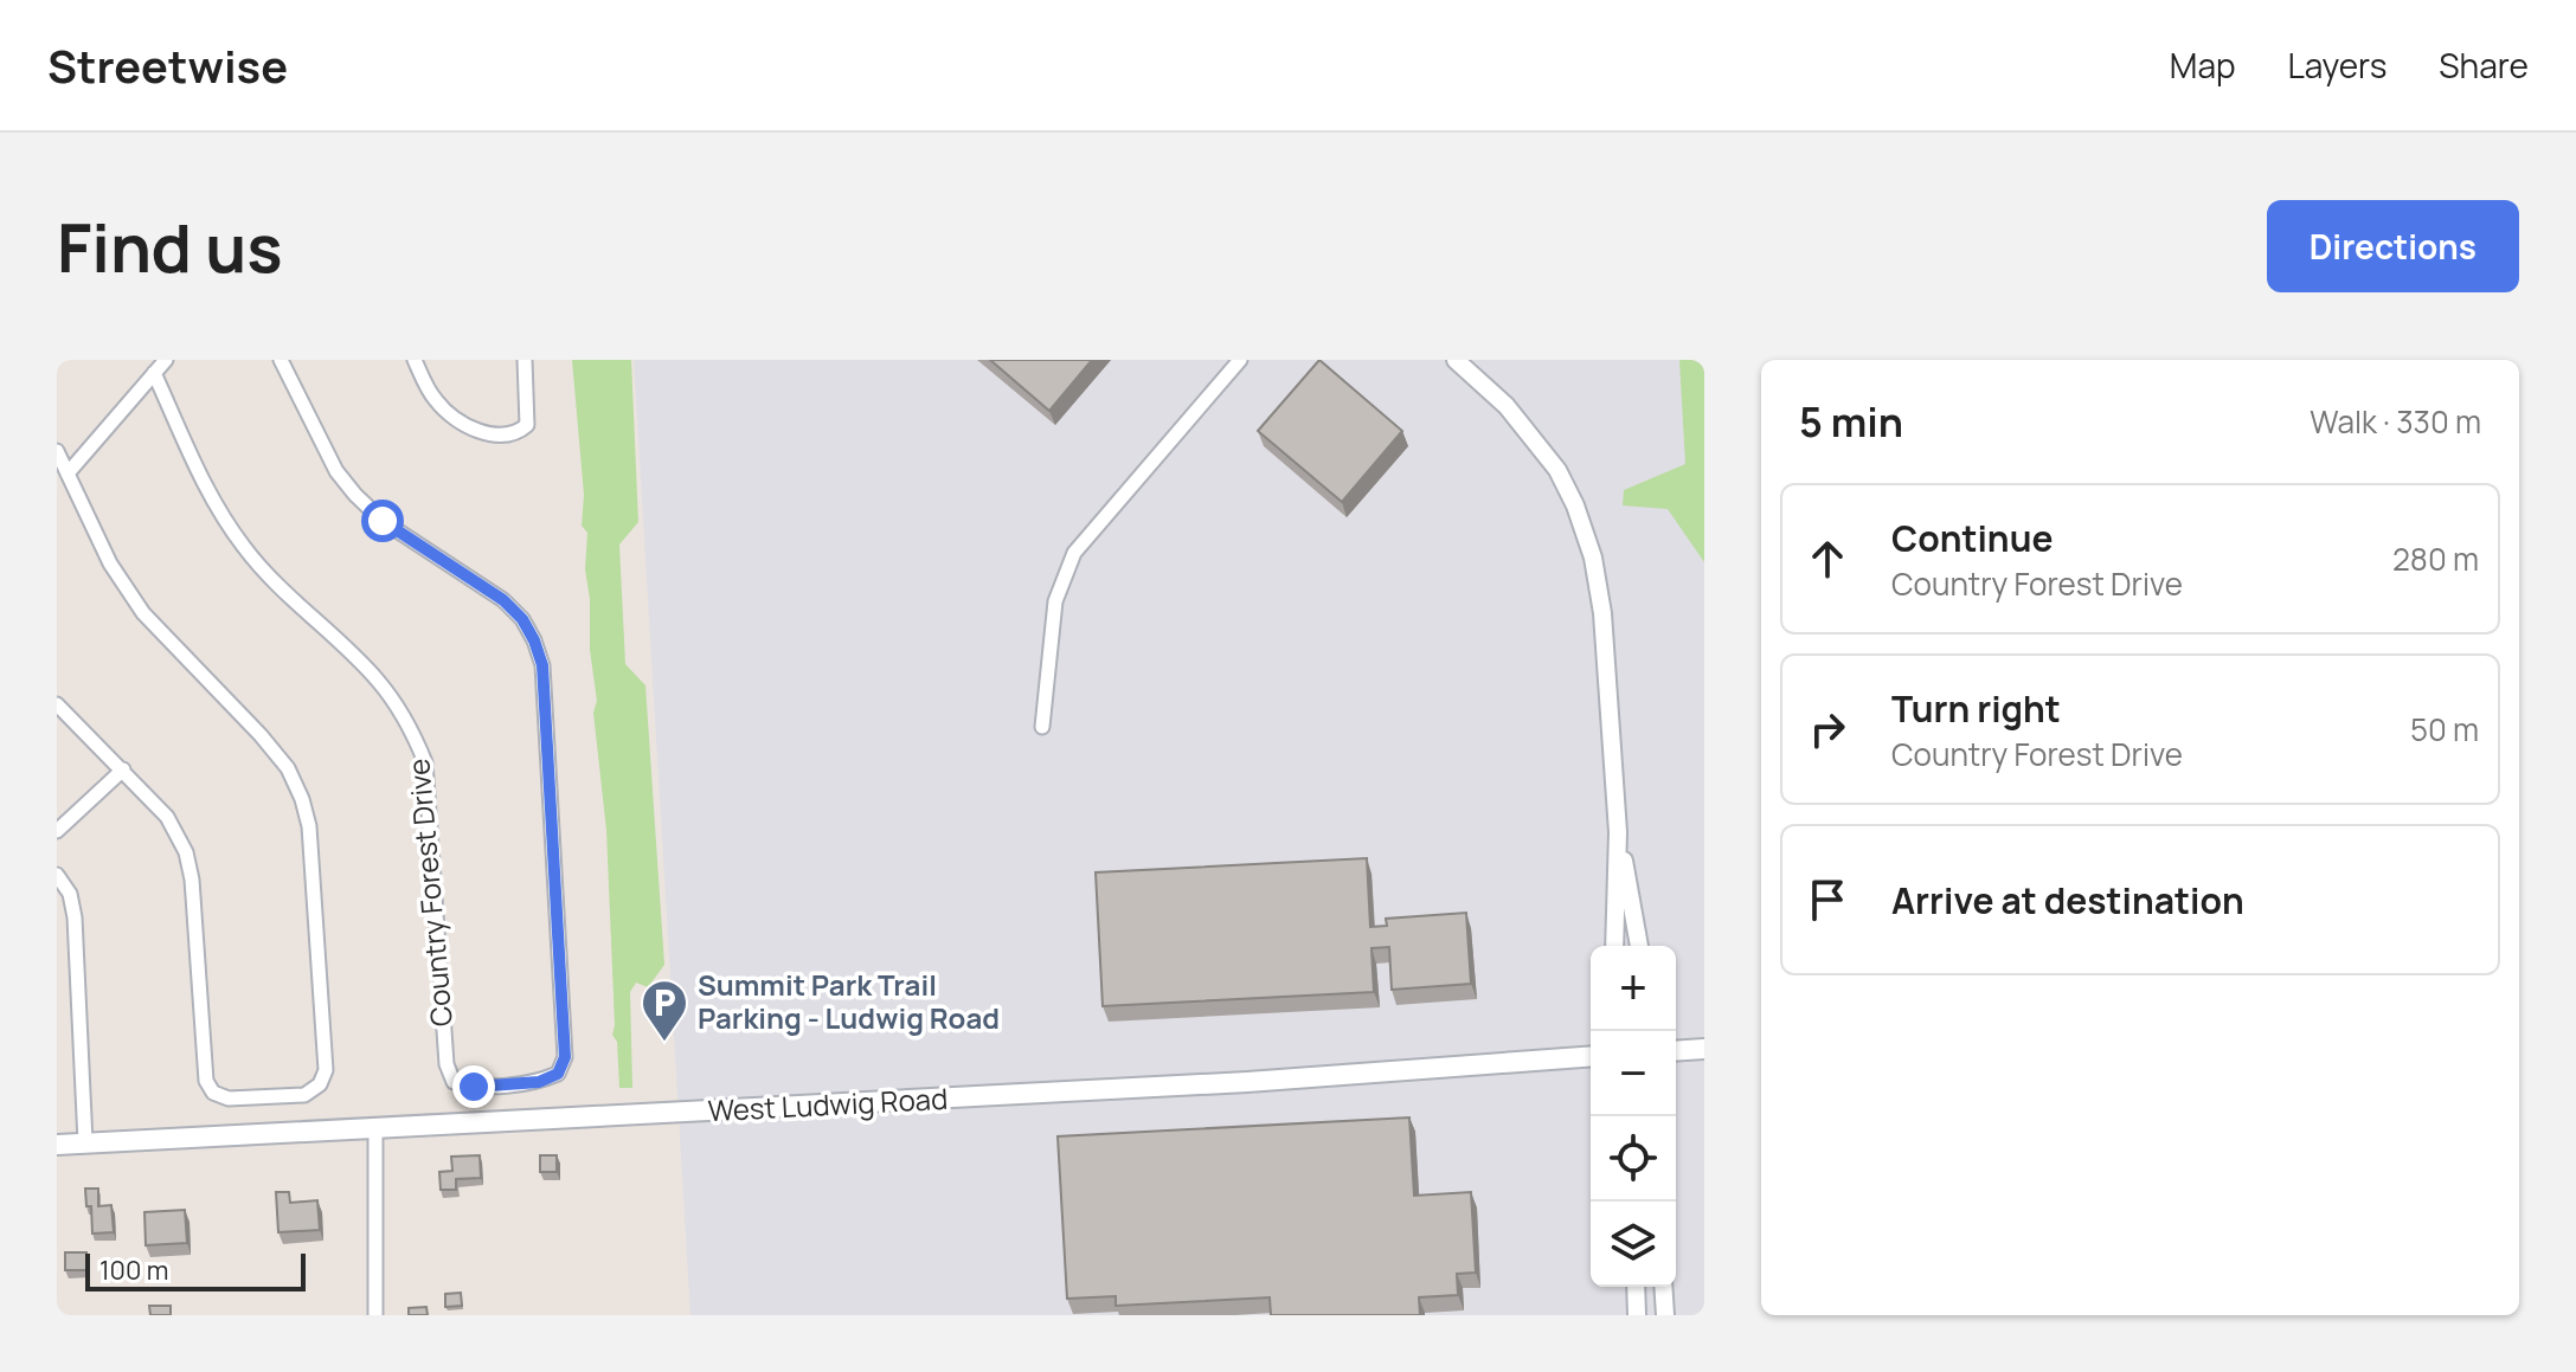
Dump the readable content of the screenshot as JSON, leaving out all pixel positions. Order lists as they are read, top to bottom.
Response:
{
  "streets": {
    "main road": ["West Ludwig Road"],
    "street": ["Country Forest Drive"]
  },
  "places": {
    "parking": ["Summit Park Trail Parking - Ludwig Road"]
  },
  "scale_bar": "100 m",
  "page": {
    "header": "Streetwise",
    "nav": ["Map", "Layers", "Share"],
    "buttons": "Directions",
    "title": "Find us",
    "heading": ["5 min", "Walk · 330 m"],
    "list": [
      ["Continue", "Country Forest Drive", "280 m"],
      ["Turn right", "Country Forest Drive", "50 m"],
      "Arrive at destination"
    ],
    "map_buttons": ["+", "−"],
    "scale": "100 m"
  }
}
